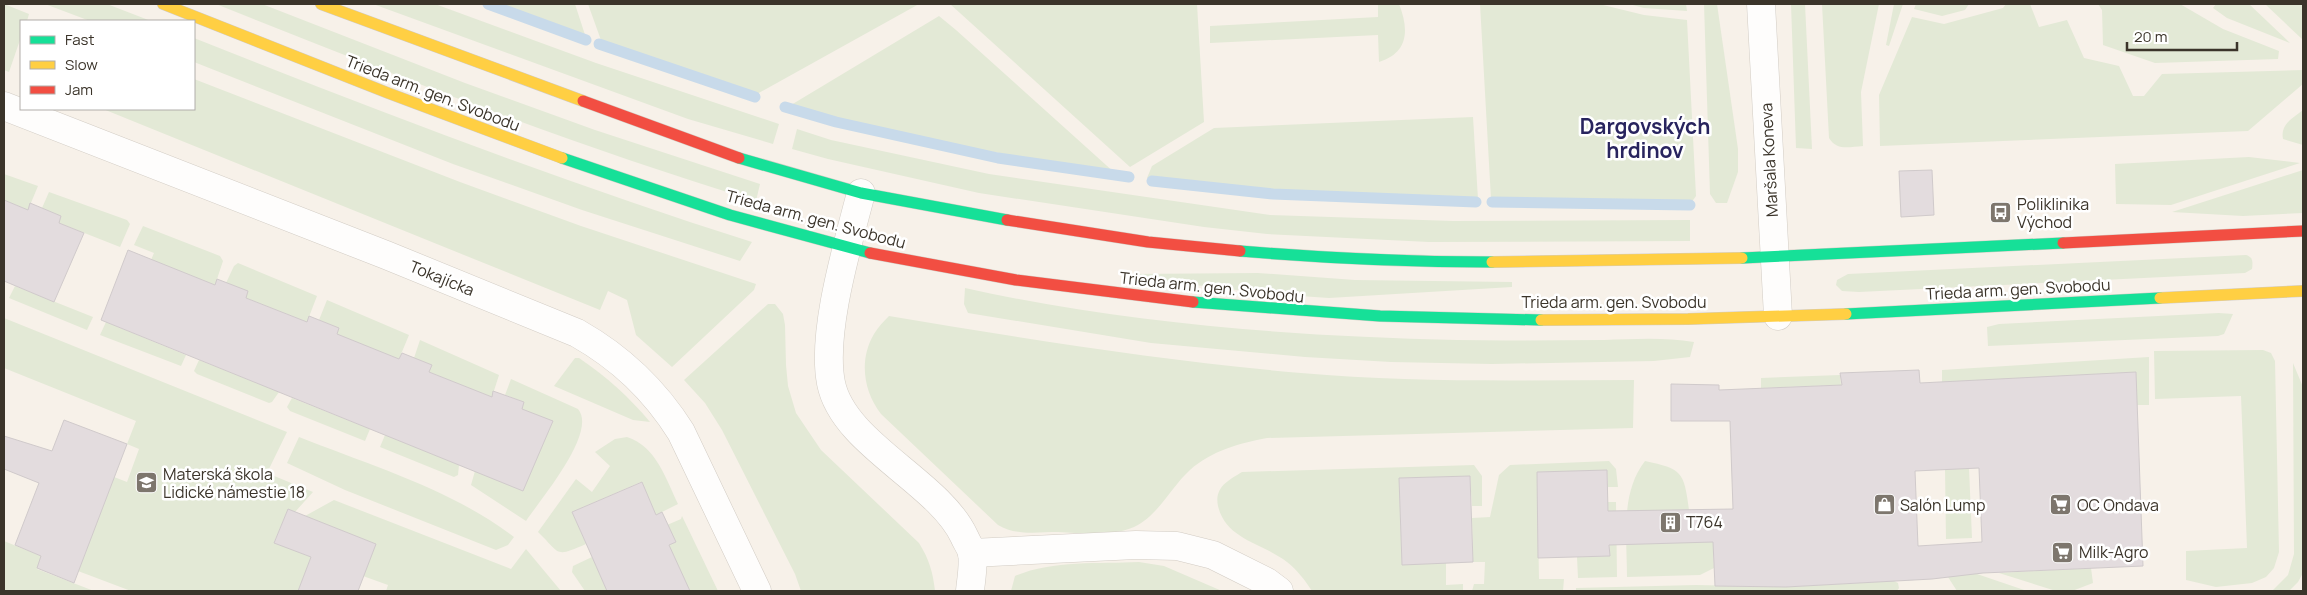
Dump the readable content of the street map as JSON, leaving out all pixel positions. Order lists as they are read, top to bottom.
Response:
{
  "streets": {
    "street": ["Trieda arm. gen. Svobodu", "Maršala Koneva", "Tokajícka"]
  },
  "crossings": [
    ["Trieda arm. gen. Svobodu", "Maršala Koneva"]
  ],
  "districts": ["Dargovských hrdinov"],
  "places": {
    "bus stop": ["Poliklinika Východ"],
    "school or university": ["Materská škola Lidické námestie 18"],
    "shop": ["Salón Lump"],
    "supermarket": ["OC Ondava", "Milk-Agro"],
    "building": ["T764"]
  },
  "legend": ["Fast", "Slow", "Jam"],
  "scale_bar": "20 m"
}
